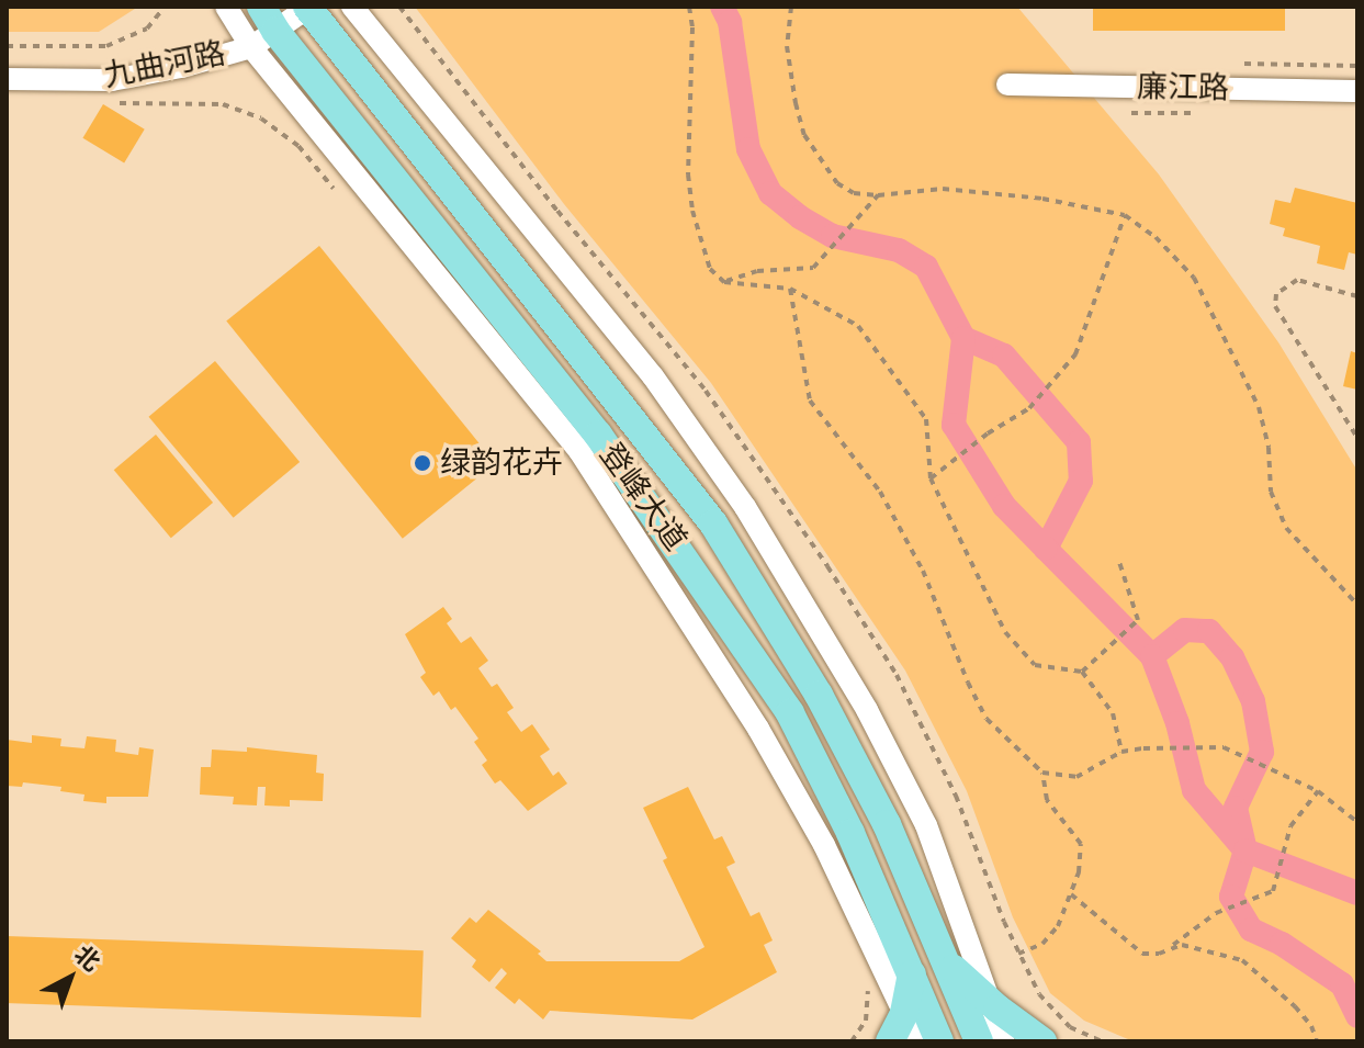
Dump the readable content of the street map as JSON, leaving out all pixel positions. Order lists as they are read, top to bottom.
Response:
{
  "streets": {
    "main road": ["登峰大道"],
    "street": ["九曲河路", "廉江路"]
  },
  "crossings": [
    ["九曲河路", "登峰大道"]
  ],
  "places": ["绿韵花卉"],
  "north": "top right"
}
